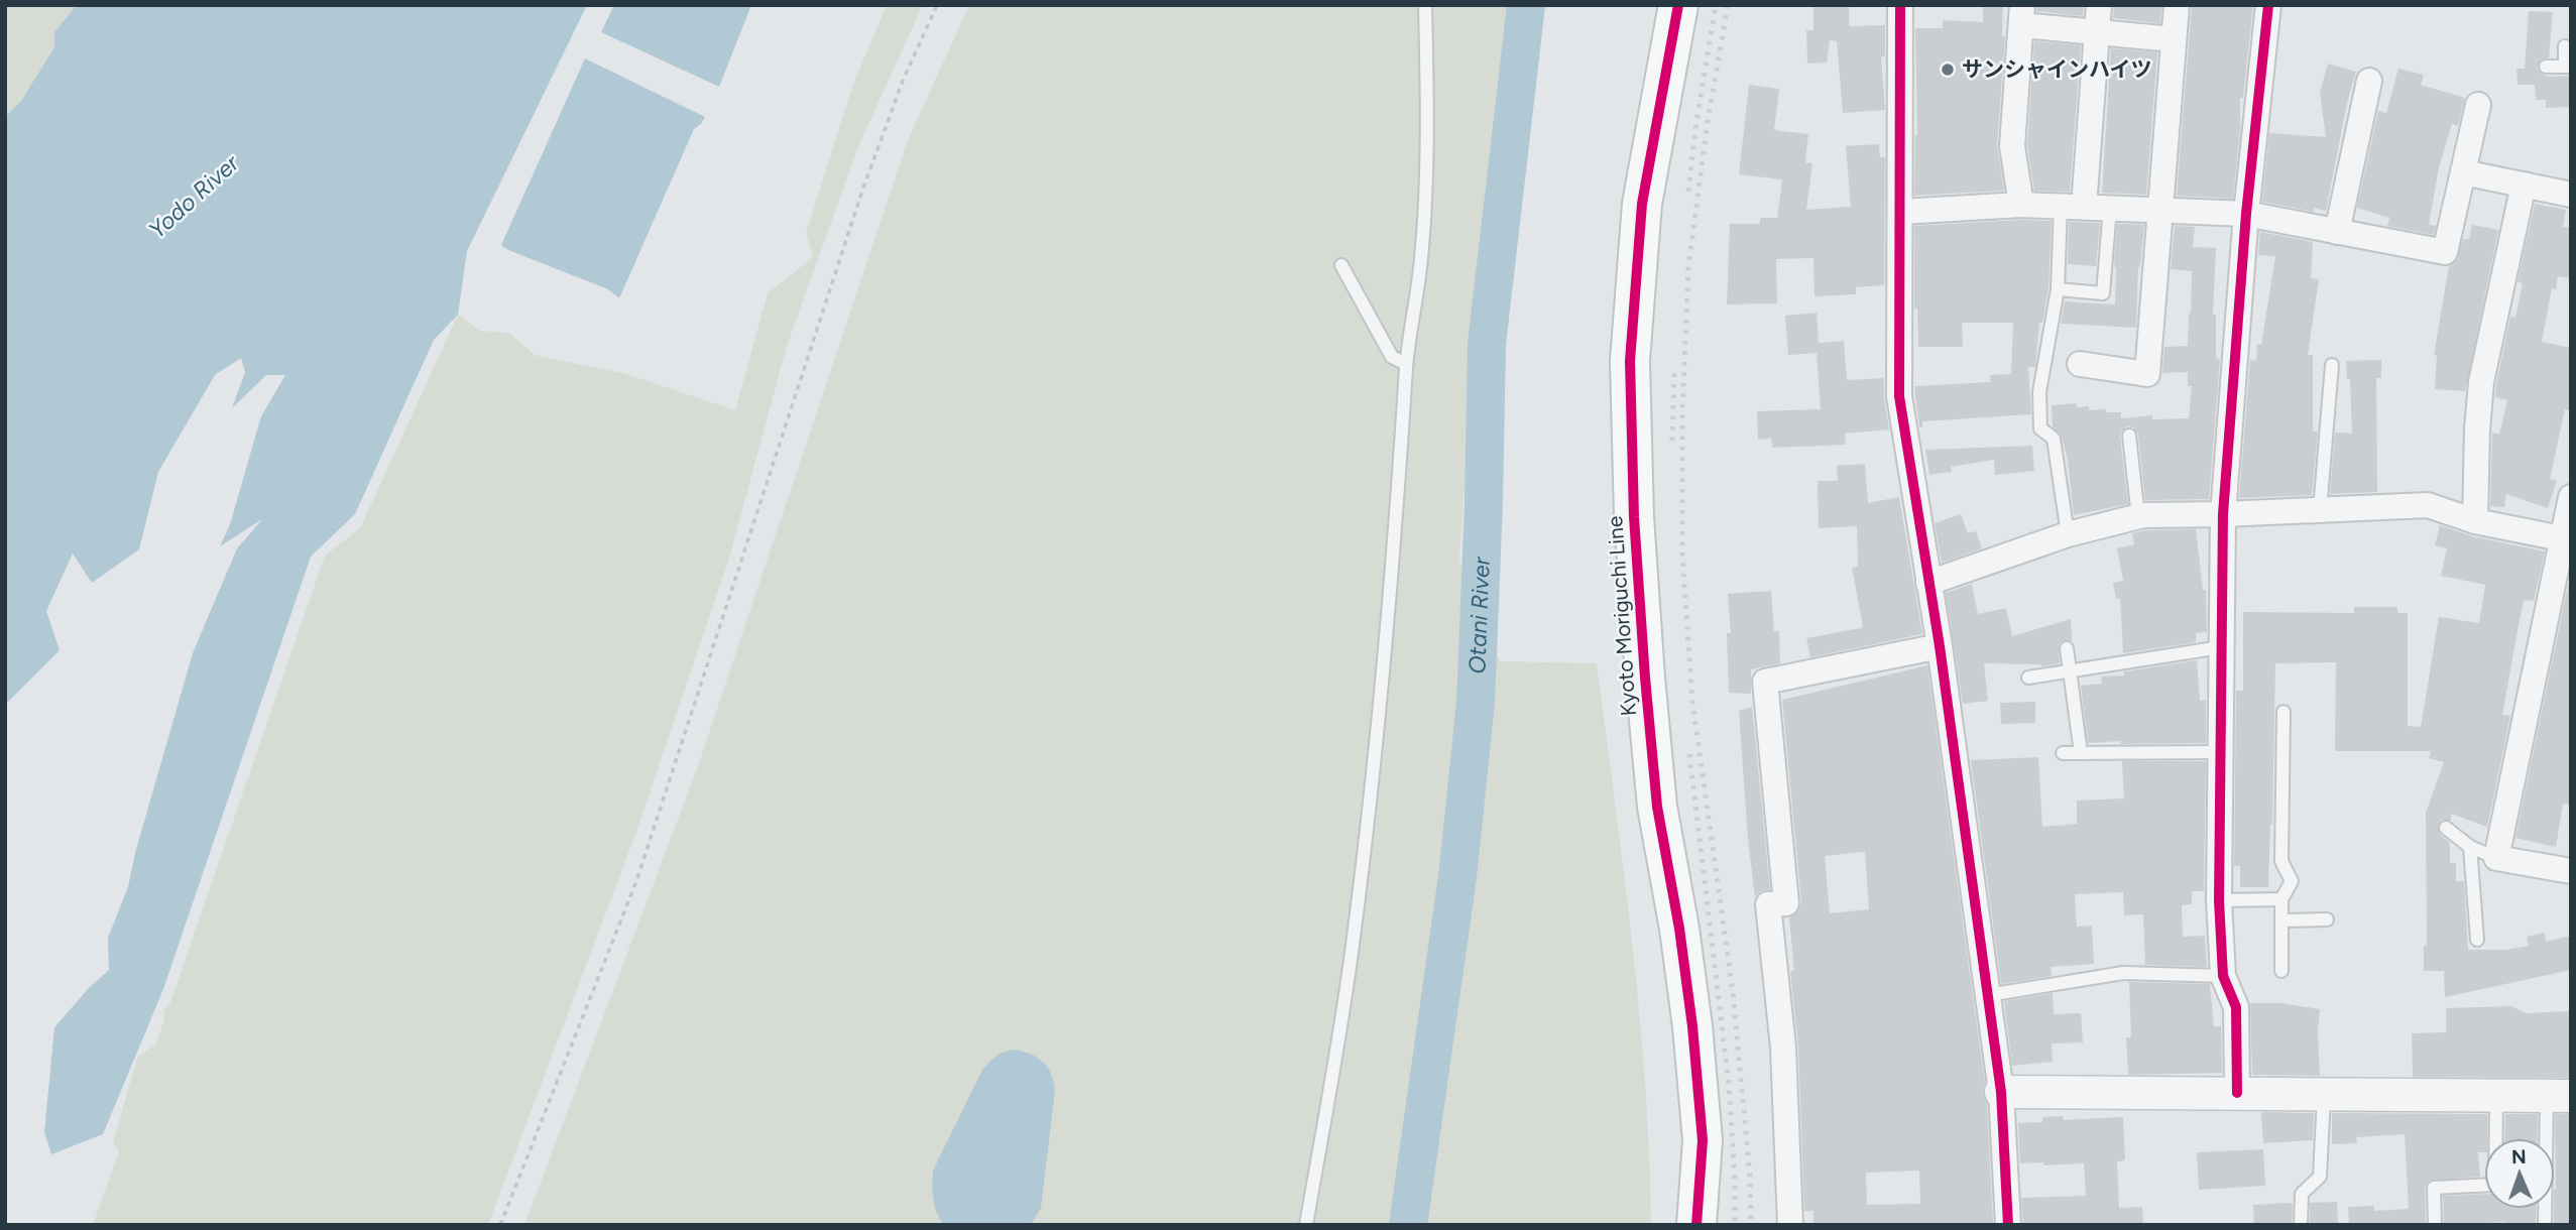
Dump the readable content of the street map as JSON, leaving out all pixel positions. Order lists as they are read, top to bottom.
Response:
{
  "streets": {
    "main road": ["Kyoto Moriguchi Line"]
  },
  "water": ["Yodo River", "Otani River"],
  "places": ["サンシャインハイツ"],
  "north": "top"
}
